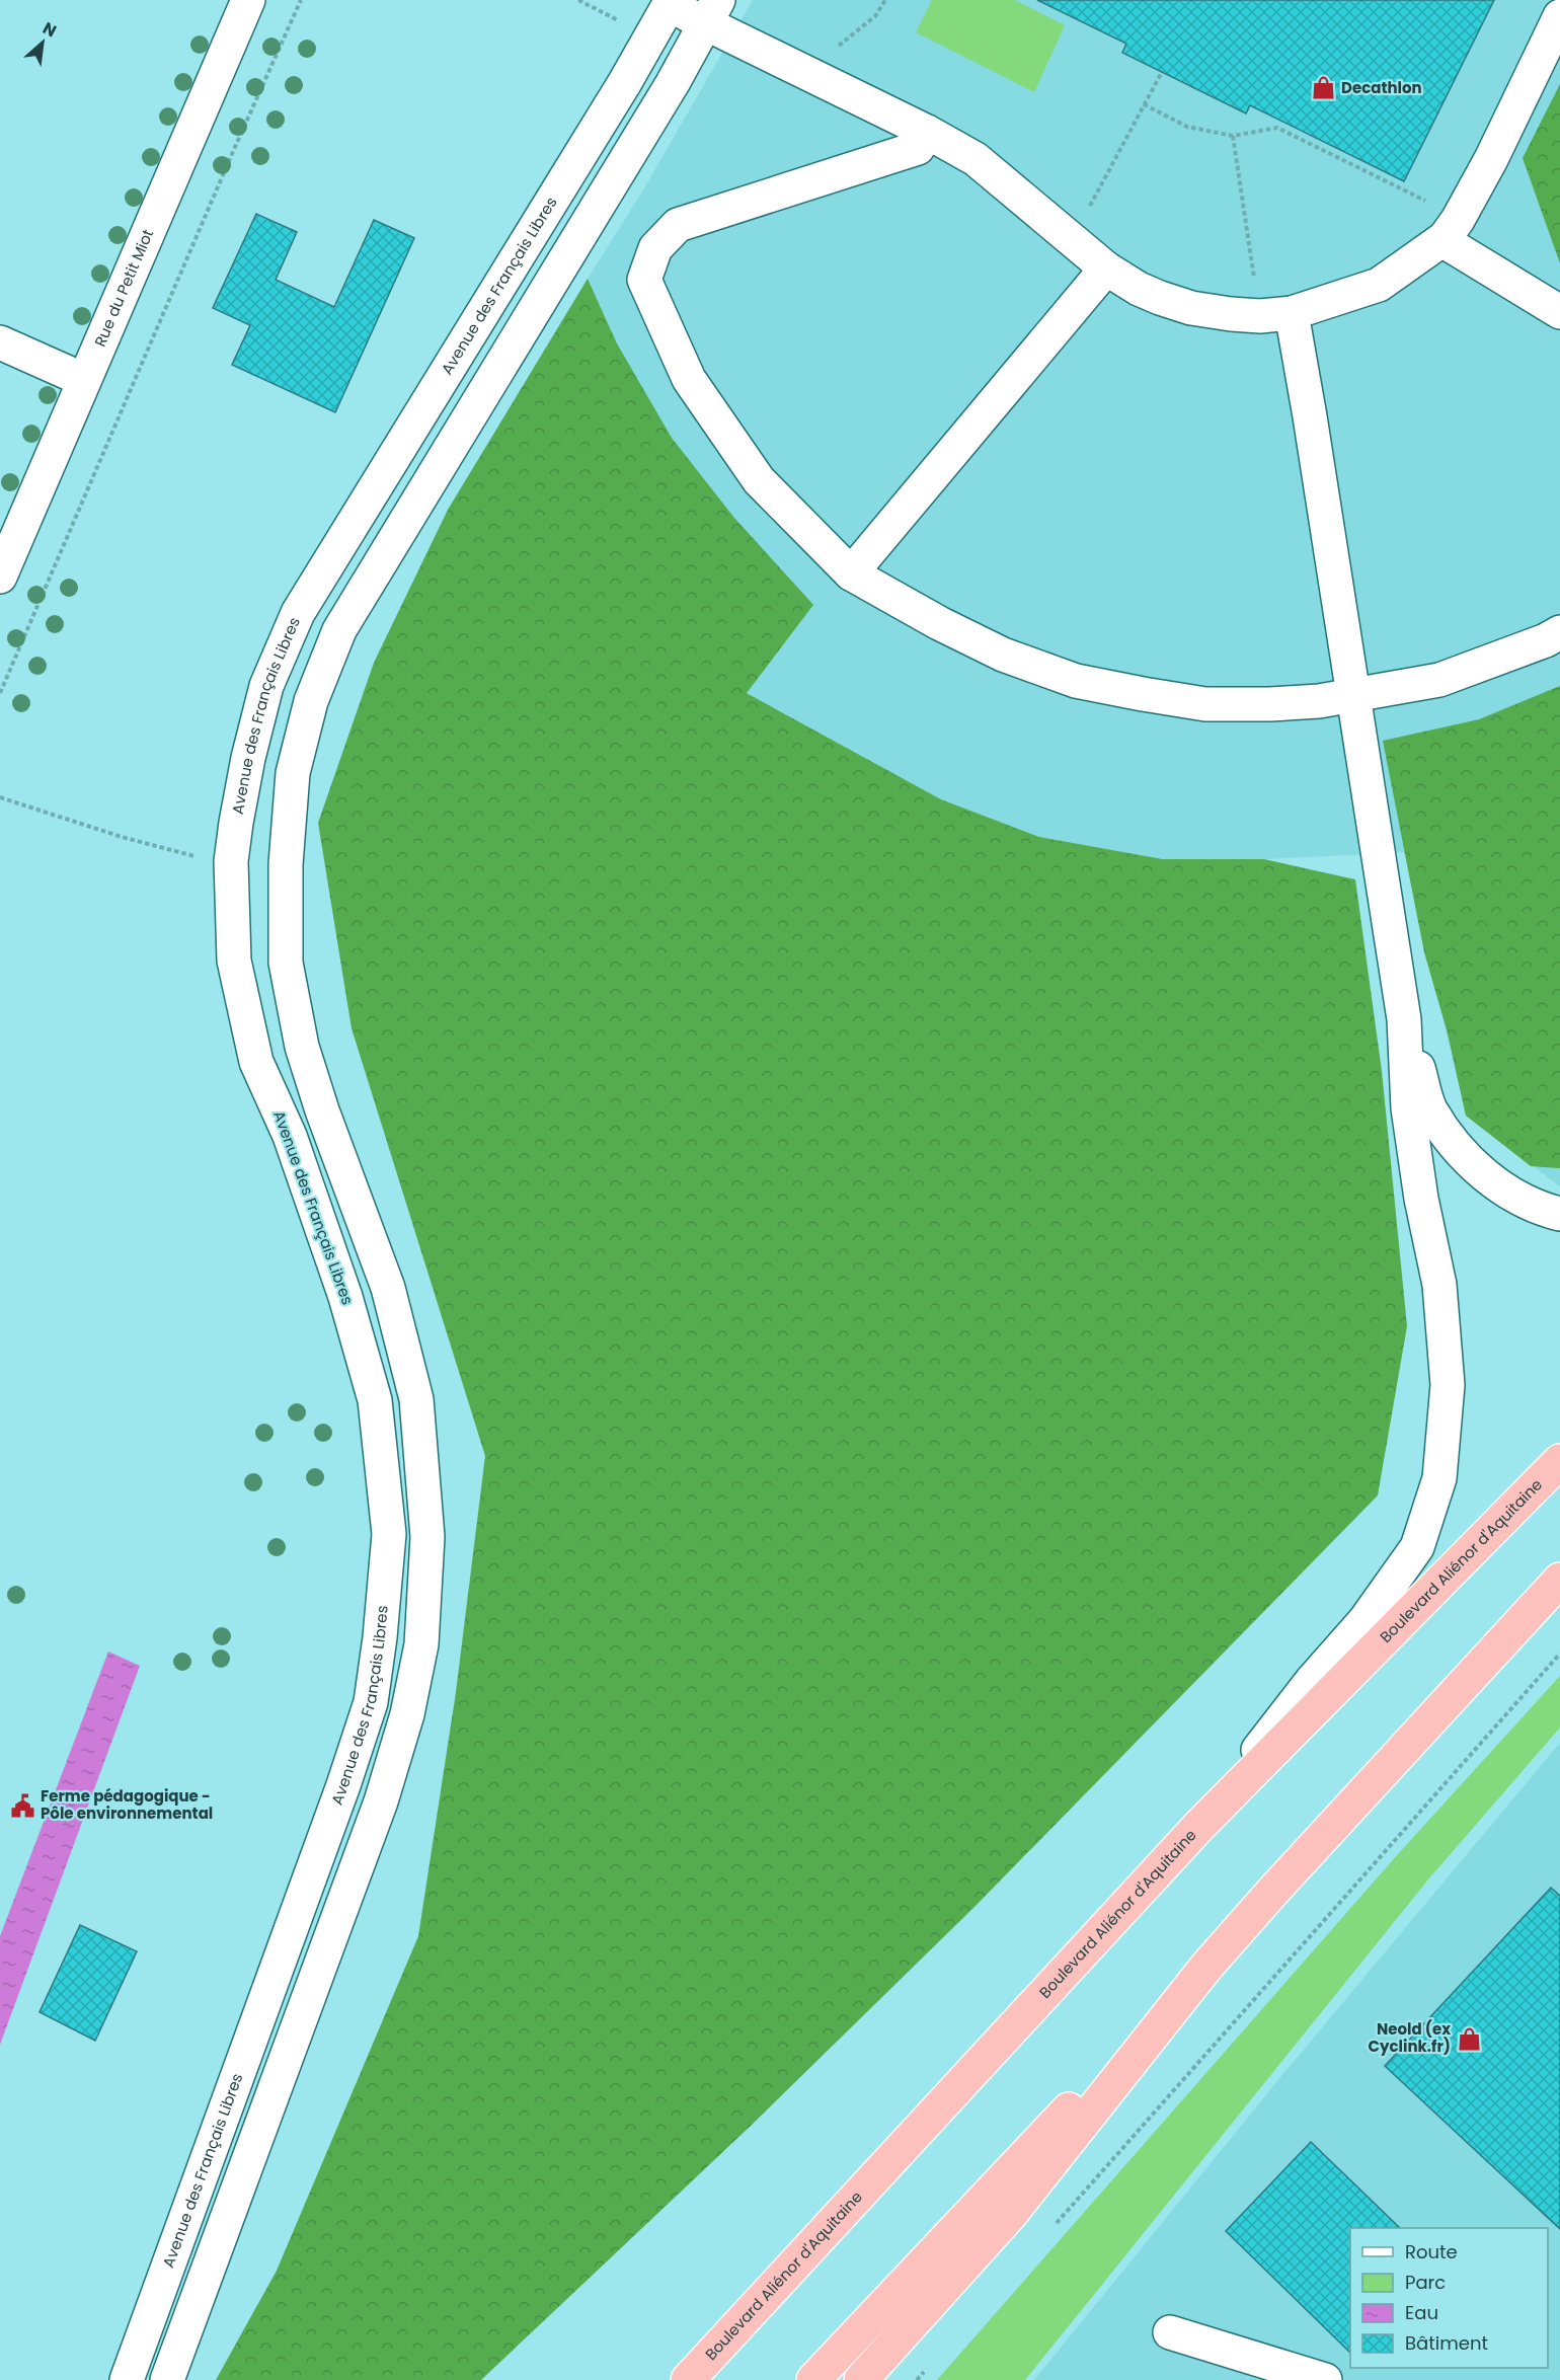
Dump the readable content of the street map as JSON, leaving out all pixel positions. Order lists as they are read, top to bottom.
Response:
{
  "streets": {
    "highway": ["Boulevard Aliénor d'Aquitaine"],
    "street": ["Avenue des Français Libres", "Rue du Petit Miot"]
  },
  "places": {
    "shop": ["Decathlon", "Neold (ex Cyclink.fr)"],
    "public building": ["Ferme pédagogique - Pôle environnemental"]
  },
  "legend": [
    "Route",
    "Parc",
    "Eau",
    "Bâtiment"
  ],
  "north": "top right"
}
